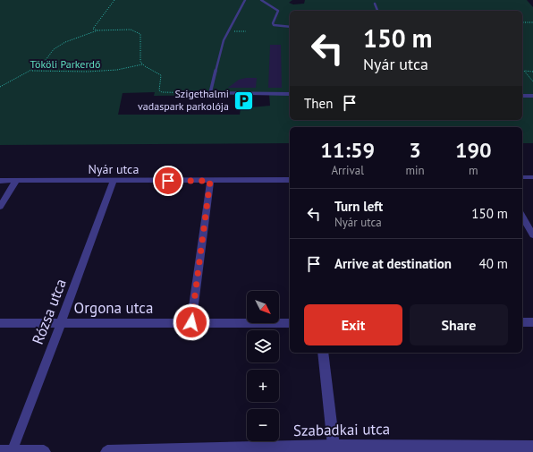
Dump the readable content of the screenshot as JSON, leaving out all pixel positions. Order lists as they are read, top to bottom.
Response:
{
  "streets": {
    "street": [
      "Nyár utca",
      "Orgona utca",
      "Rózsa utca",
      "Szabadkai utca"
    ]
  },
  "crossings": [
    ["Nyár utca", "Rózsa utca"],
    ["Orgona utca", "Rózsa utca"]
  ],
  "parks": ["Tököli Parkerdő"],
  "places": {
    "parking": ["Szigethalmi vadaspark parkolója"]
  },
  "north": "bottom right",
  "page": {
    "turn": ["150 m", "Nyár utca"],
    "then": "Then",
    "eta": [
      "11:59",
      "Arrival",
      "3",
      "min",
      "190",
      "m"
    ],
    "list": [
      {
        "name": "Turn left",
        "note": "Nyár utca",
        "value": "150 m"
      },
      {
        "name": "Arrive at destination",
        "value": "40 m"
      }
    ],
    "map_buttons": ["+", "−"],
    "buttons": ["Exit", "Share"]
  }
}
